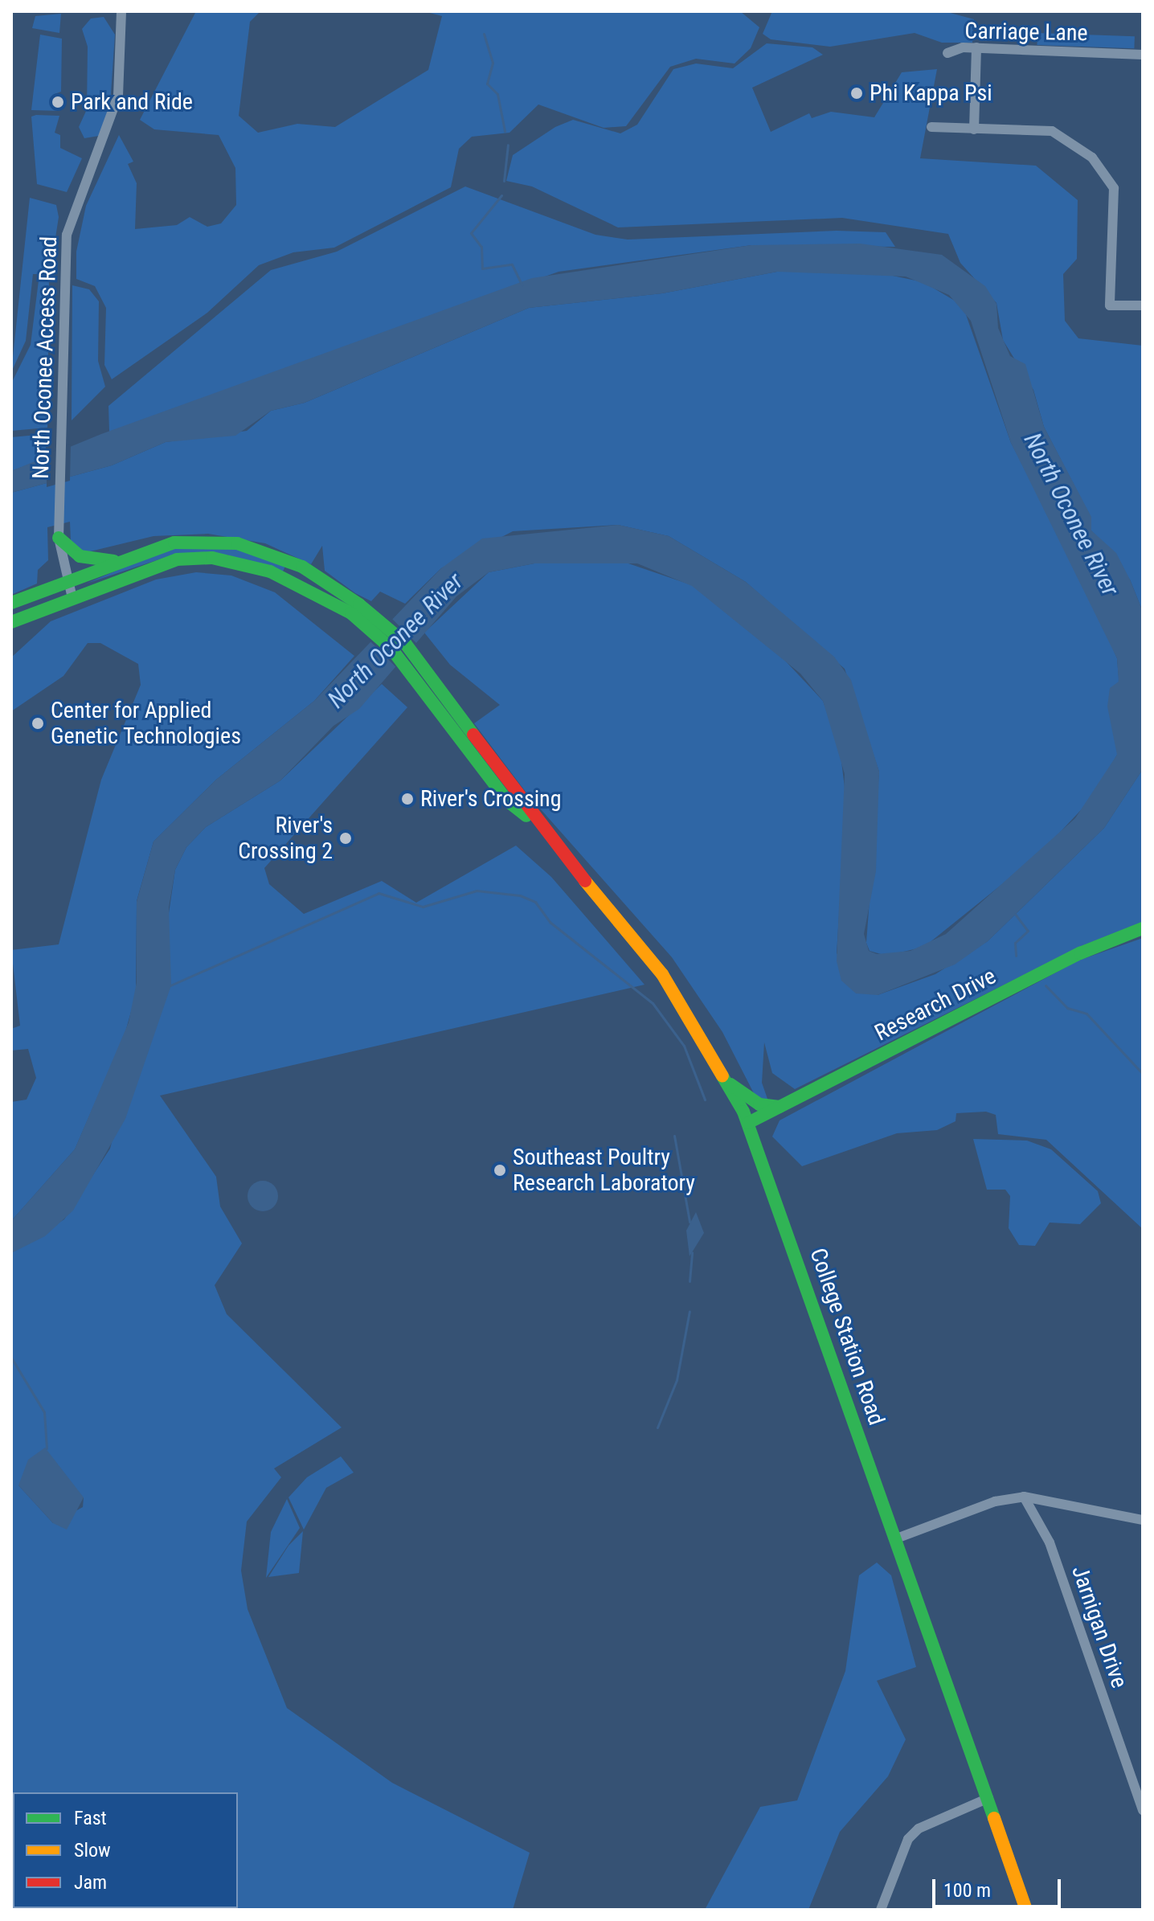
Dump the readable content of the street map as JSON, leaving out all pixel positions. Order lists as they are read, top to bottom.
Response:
{
  "streets": {
    "main road": ["Research Drive", "College Station Road"],
    "street": ["Carriage Lane", "North Oconee Access Road", "Jarnigan Drive"]
  },
  "crossings": [
    ["North Oconee Access Road", "College Station Road"],
    ["Research Drive", "College Station Road"]
  ],
  "water": ["North Oconee River"],
  "places": [
    "Phi Kappa Psi",
    "Park and Ride",
    "Center for Applied Genetic Technologies",
    "River's Crossing",
    "River's Crossing 2",
    "Southeast Poultry Research Laboratory"
  ],
  "legend": ["Fast", "Slow", "Jam"],
  "scale_bar": "100 m"
}
